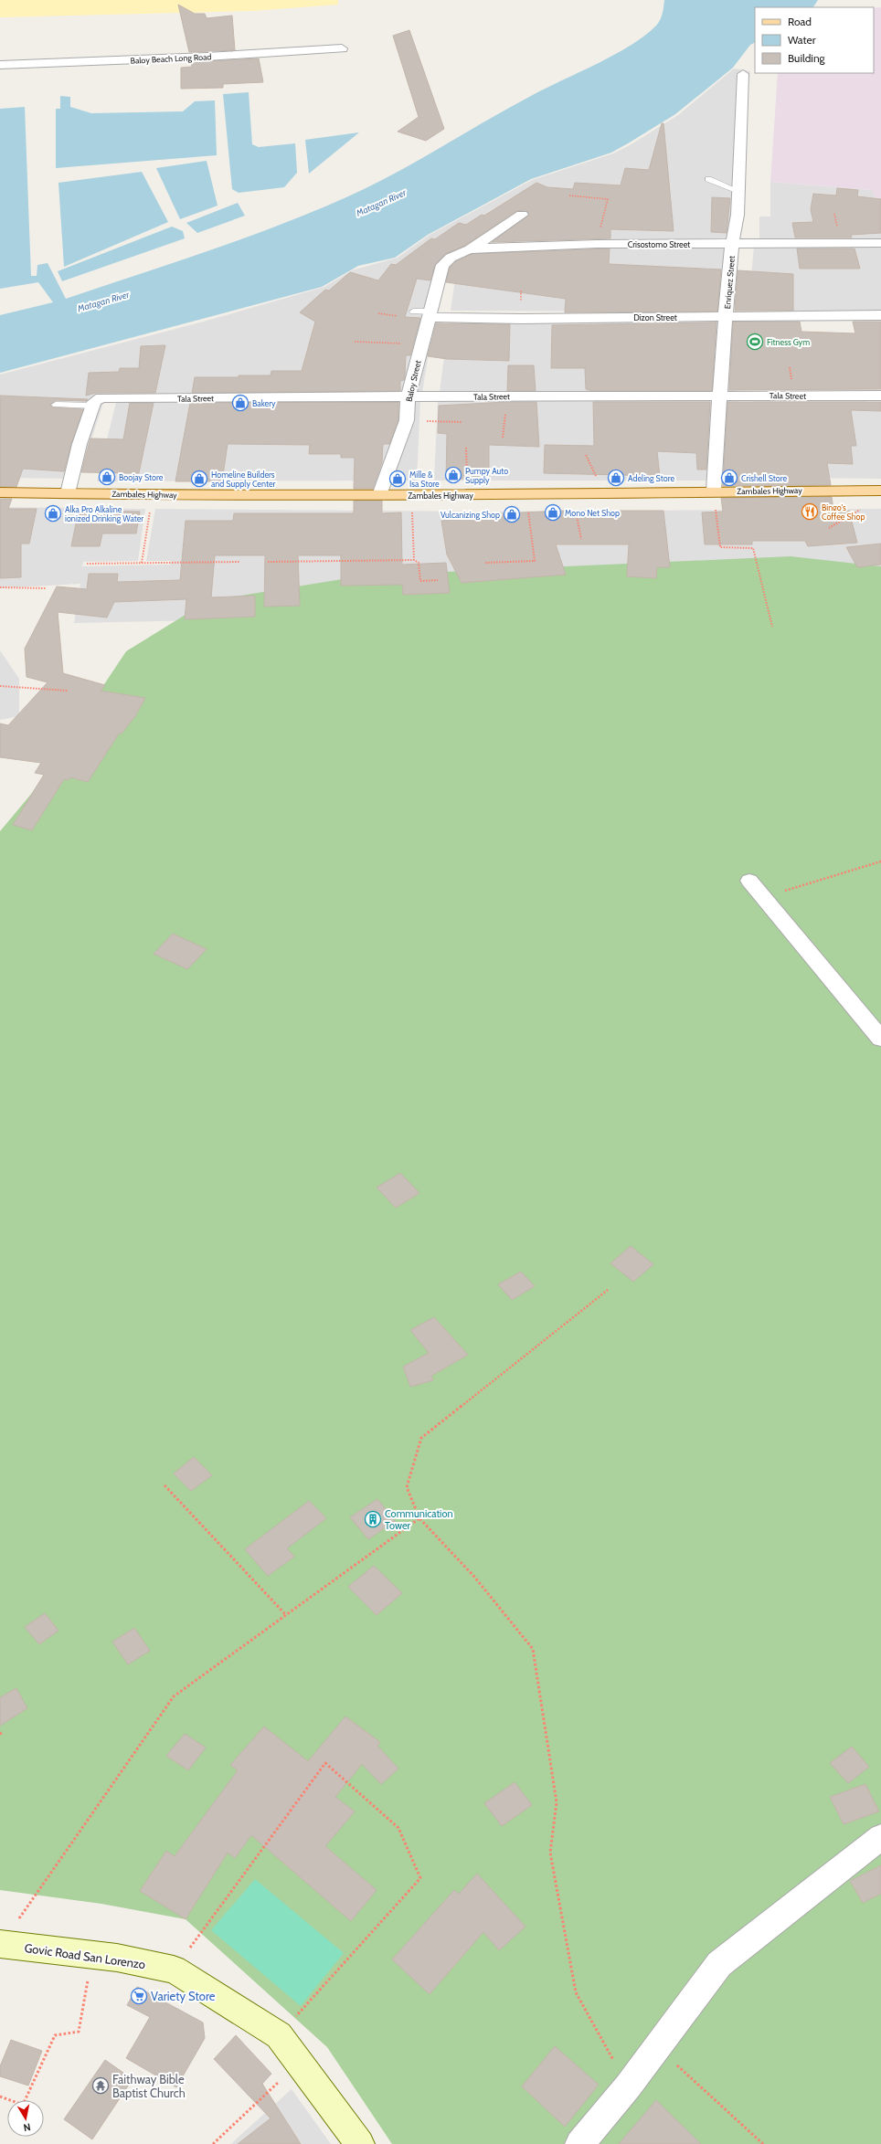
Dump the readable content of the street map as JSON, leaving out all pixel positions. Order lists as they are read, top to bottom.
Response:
{
  "streets": {
    "main road": ["Zambales Highway", "Govic Road San Lorenzo"],
    "street": [
      "Baloy Beach Long Road",
      "Crisostomo Street",
      "Enriquez Street",
      "Dizon Street",
      "Baloy Street",
      "Tala Street"
    ]
  },
  "crossings": [
    ["Crisostomo Street", "Enriquez Street"],
    ["Crisostomo Street", "Baloy Street"],
    ["Enriquez Street", "Dizon Street"],
    ["Enriquez Street", "Tala Street"],
    ["Enriquez Street", "Zambales Highway"],
    ["Dizon Street", "Baloy Street"],
    ["Baloy Street", "Tala Street"],
    ["Baloy Street", "Zambales Highway"]
  ],
  "water": ["Matagan River"],
  "places": {
    "sports": ["Fitness Gym"],
    "shop": [
      "Bakery",
      "Pumpy Auto Supply",
      "Boojay Store",
      "Adeling Store",
      "Crishell Store",
      "Homeline Builders and Supply Center",
      "Mille & Isa Store",
      "Mono Net Shop",
      "Alka Pro Alkaline ionized Drinking Water",
      "Vulcanizing Shop"
    ],
    "restaurant": ["Bingo's Coffee Shop"],
    "building": ["Communication Tower"],
    "supermarket": ["Variety Store"],
    "temple": ["Faithway Bible Baptist Church"]
  },
  "legend": ["Road", "Water", "Building"],
  "north": "bottom"
}
